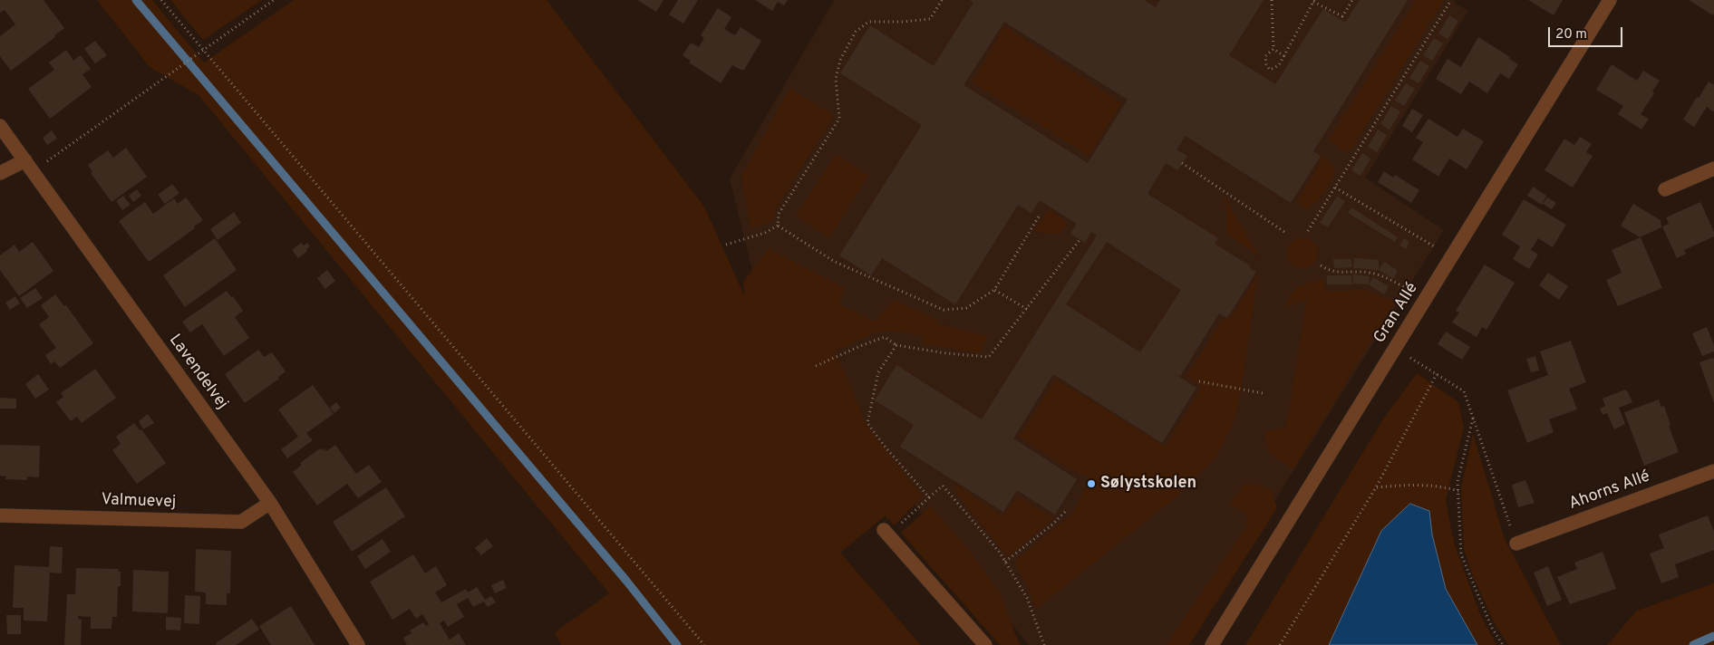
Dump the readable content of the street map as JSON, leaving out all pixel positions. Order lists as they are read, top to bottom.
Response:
{
  "streets": {
    "street": [
      "Gran Allé",
      "Lavendelvej",
      "Ahorns Allé",
      "Valmuevej"
    ]
  },
  "crossings": [
    ["Lavendelvej", "Valmuevej"]
  ],
  "places": ["Sølystskolen"],
  "scale_bar": "20 m"
}
